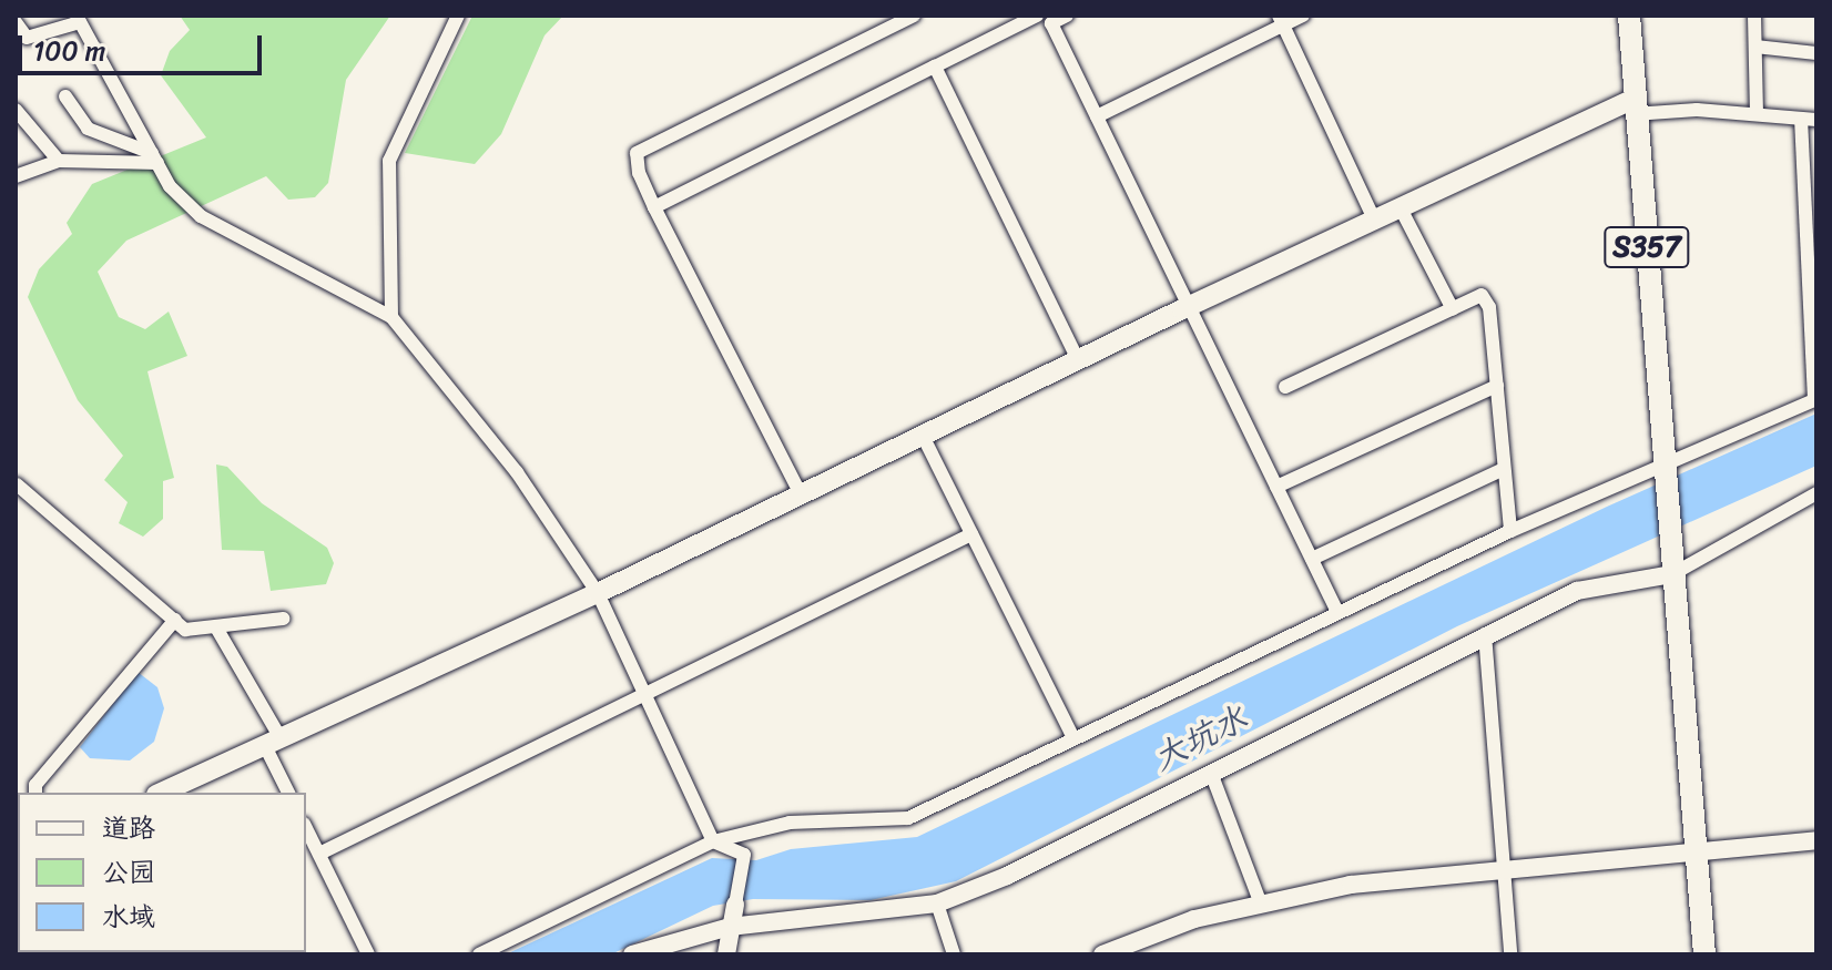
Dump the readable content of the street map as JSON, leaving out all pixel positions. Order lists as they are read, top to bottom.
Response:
{
  "streets": {
    "main road": ["S357"]
  },
  "water": ["大坑水"],
  "legend": ["道路", "公园", "水域"],
  "scale_bar": "100 m"
}
